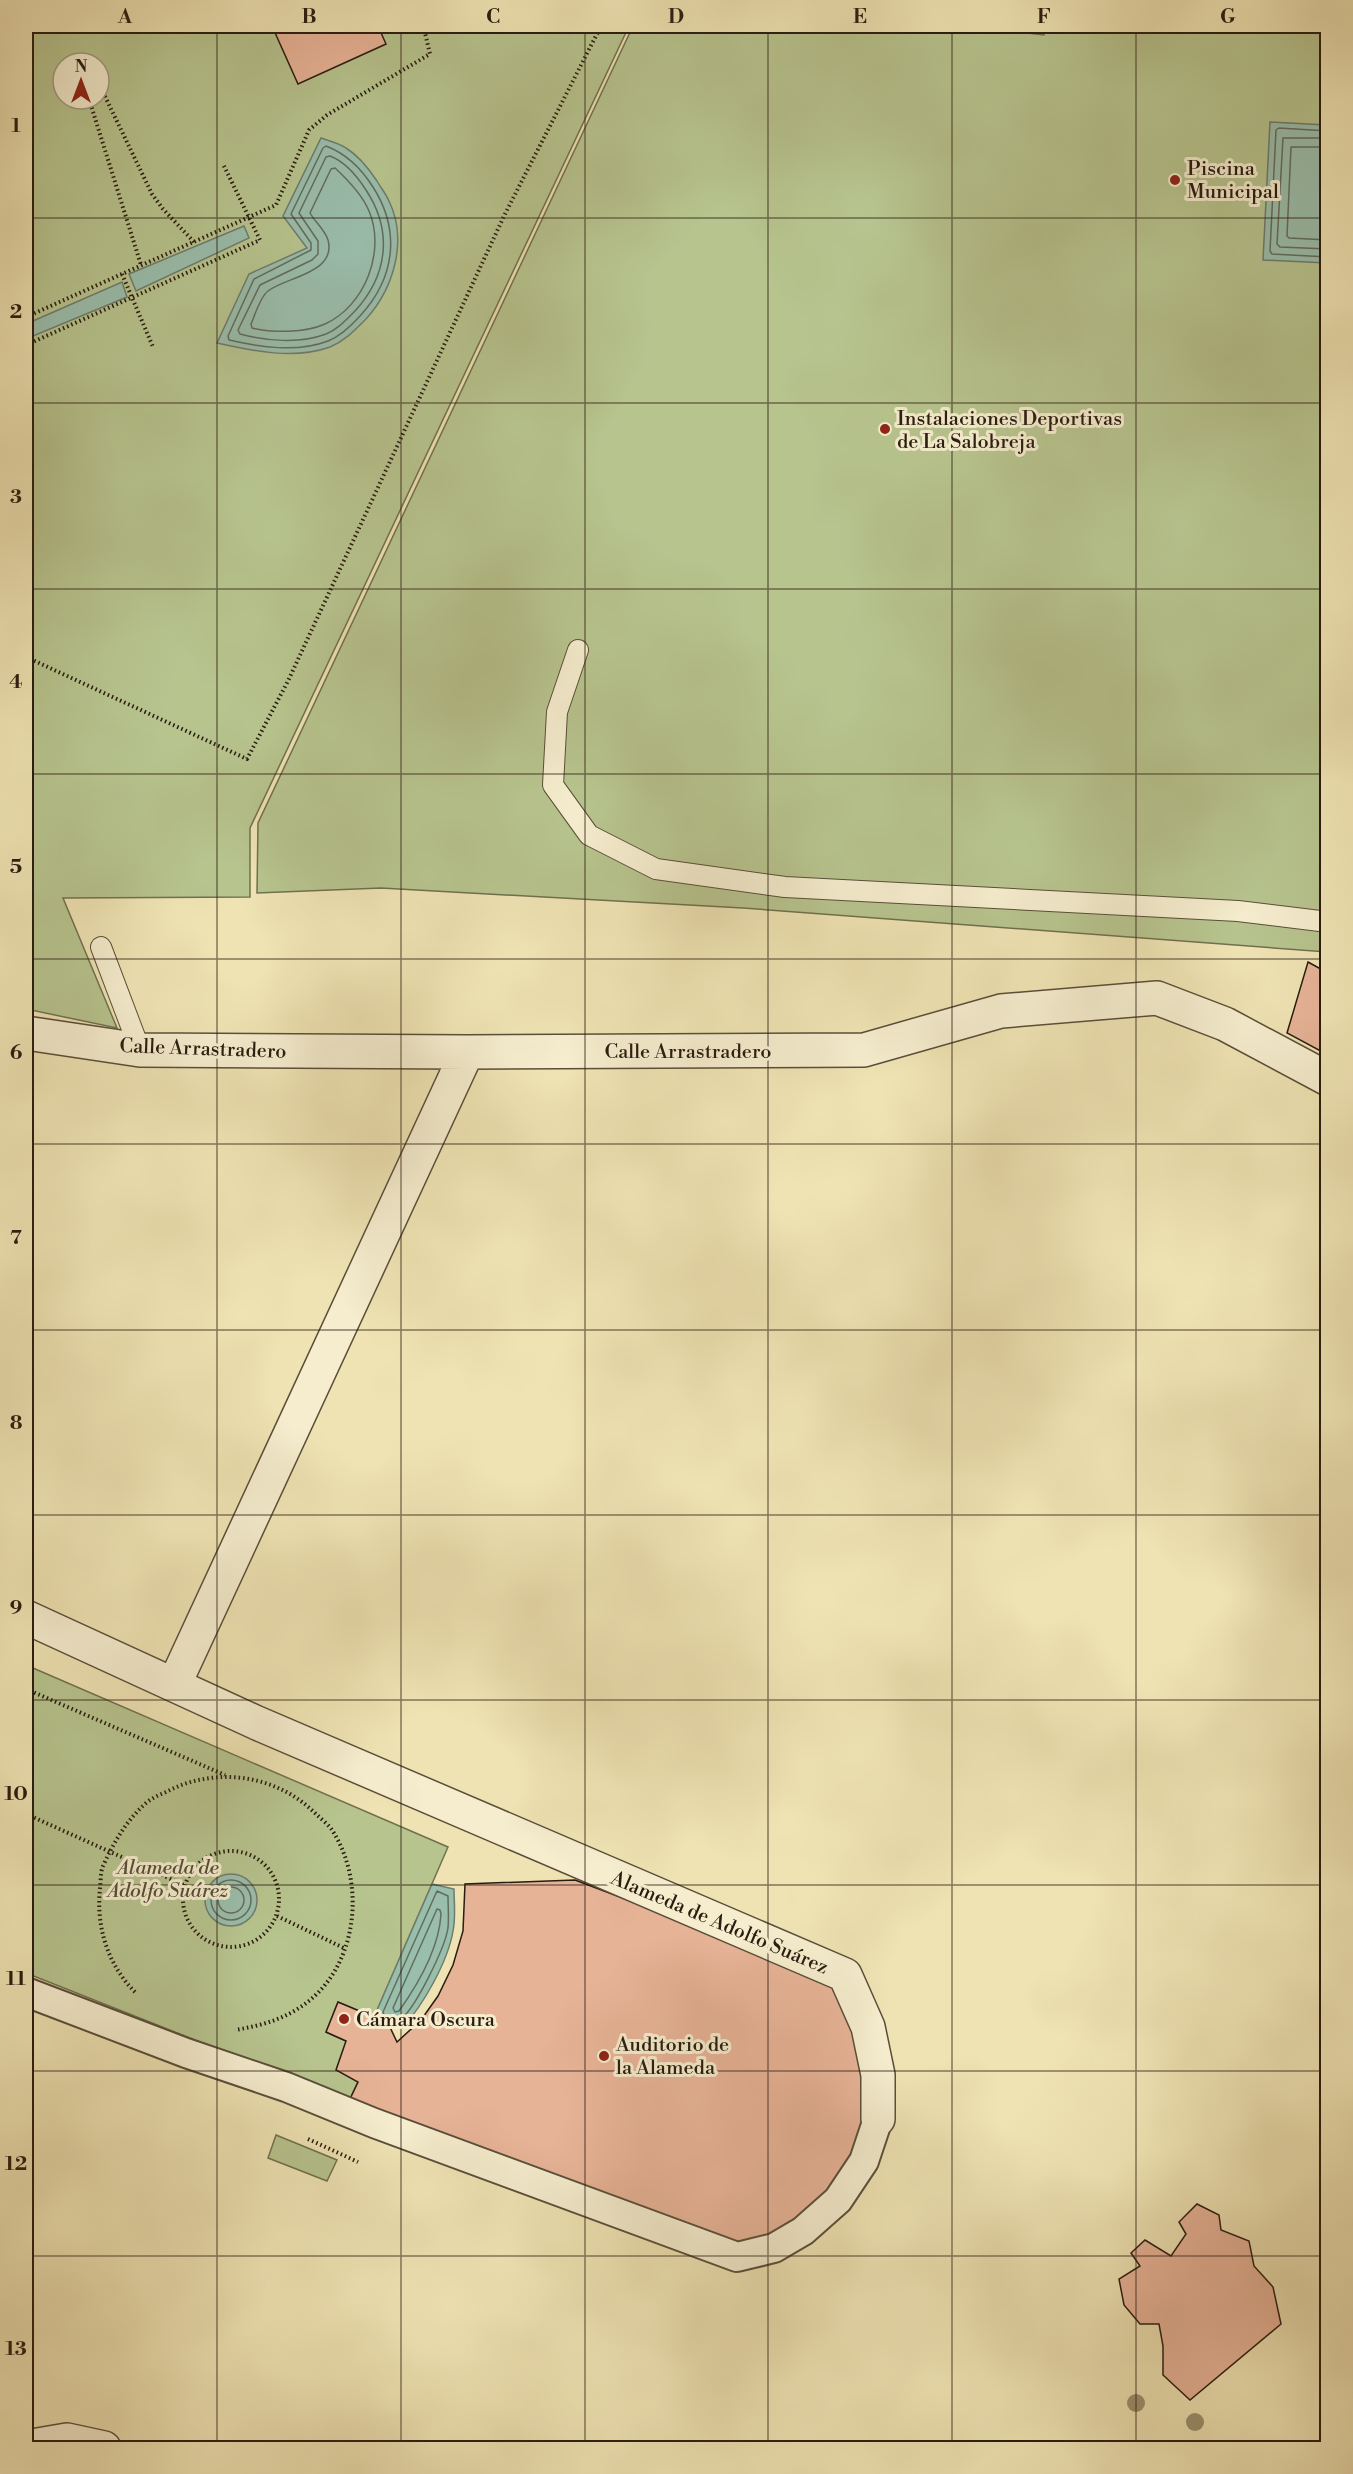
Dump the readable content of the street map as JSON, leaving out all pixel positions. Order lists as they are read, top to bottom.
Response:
{
  "streets": {
    "street": ["Calle Arrastradero", "Alameda de Adolfo Suárez"]
  },
  "parks": ["Alameda de Adolfo Suárez"],
  "places": [
    "Piscina Municipal",
    "Instalaciones Deportivas de La Salobreja",
    "Cámara Oscura",
    "Auditorio de la Alameda"
  ],
  "north": "top",
  "grid": {
    "columns": [
      "A",
      "B",
      "C",
      "D",
      "E",
      "F",
      "G"
    ],
    "rows": [
      "1",
      "2",
      "3",
      "4",
      "5",
      "6",
      "7",
      "8",
      "9",
      "10",
      "11",
      "12",
      "13"
    ]
  }
}
